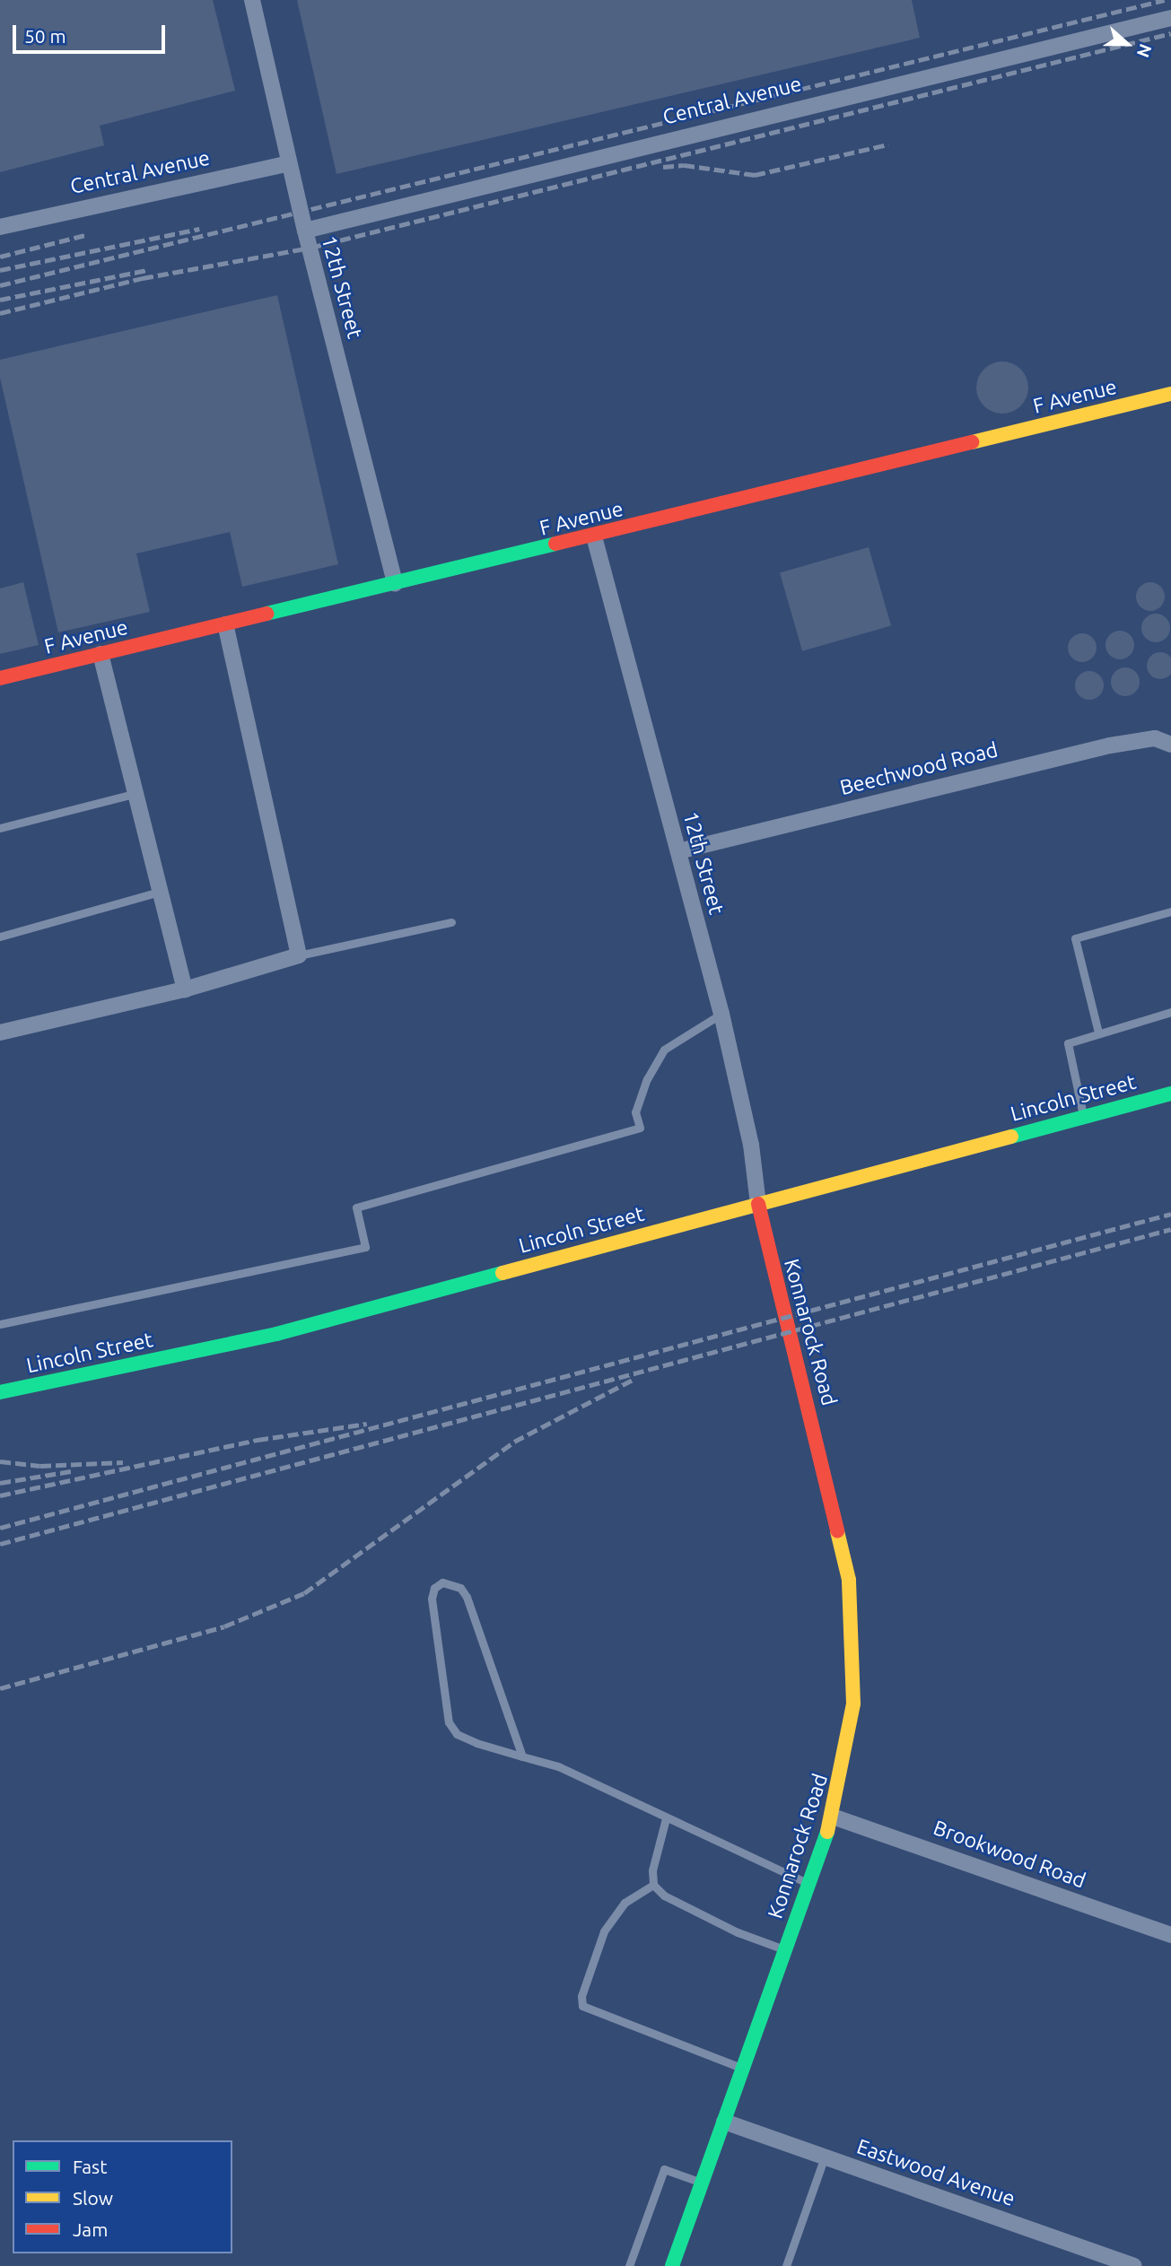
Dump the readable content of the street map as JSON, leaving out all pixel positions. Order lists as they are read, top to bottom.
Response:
{
  "streets": {
    "street": [
      "Central Avenue",
      "12th Street",
      "F Avenue",
      "Beechwood Road",
      "Lincoln Street",
      "Konnarock Road",
      "Brookwood Road",
      "Eastwood Avenue"
    ]
  },
  "crossings": [
    ["Central Avenue", "12th Street"],
    ["12th Street", "F Avenue"],
    ["12th Street", "Beechwood Road"],
    ["12th Street", "Lincoln Street"],
    ["12th Street", "Konnarock Road"],
    ["Lincoln Street", "Konnarock Road"],
    ["Konnarock Road", "Brookwood Road"],
    ["Konnarock Road", "Eastwood Avenue"]
  ],
  "legend": ["Fast", "Slow", "Jam"],
  "scale_bar": "50 m",
  "north": "right"
}
